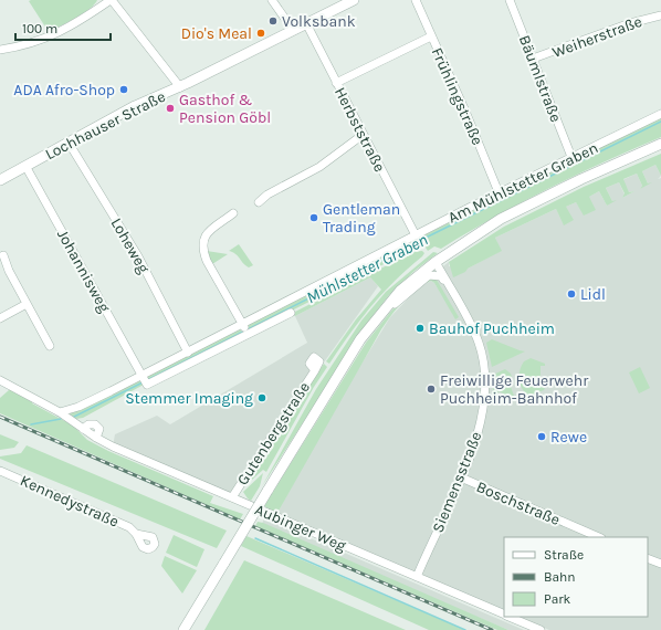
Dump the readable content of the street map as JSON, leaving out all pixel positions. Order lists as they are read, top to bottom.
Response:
{
  "streets": {
    "street": [
      "Weiherstraße",
      "Bäumlstraße",
      "Frühlingstraße",
      "Lochhauser Straße",
      "Herbststraße",
      "Am Mühlstetter Graben",
      "Loheweg",
      "Johannisweg",
      "Gutenbergstraße",
      "Siemensstraße",
      "Kennedystraße",
      "Boschstraße",
      "Aubinger Weg"
    ]
  },
  "crossings": [
    ["Weiherstraße", "Bäumlstraße"],
    ["Bäumlstraße", "Am Mühlstetter Graben"],
    ["Frühlingstraße", "Am Mühlstetter Graben"],
    ["Lochhauser Straße", "Herbststraße"],
    ["Lochhauser Straße", "Loheweg"],
    ["Lochhauser Straße", "Johannisweg"],
    ["Herbststraße", "Am Mühlstetter Graben"],
    ["Am Mühlstetter Graben", "Loheweg"],
    ["Am Mühlstetter Graben", "Johannisweg"],
    ["Am Mühlstetter Graben", "Aubinger Weg"],
    ["Gutenbergstraße", "Aubinger Weg"],
    ["Siemensstraße", "Boschstraße"],
    ["Siemensstraße", "Aubinger Weg"]
  ],
  "water": ["Mühlstetter Graben"],
  "places": [
    "Volksbank",
    "Dio's Meal",
    "ADA Afro-Shop",
    "Gasthof & Pension Göbl",
    "Gentleman Trading",
    "Lidl",
    "Bauhof Puchheim",
    "Freiwillige Feuerwehr Puchheim-Bahnhof",
    "Stemmer Imaging",
    "Rewe"
  ],
  "legend": ["Straße", "Bahn", "Park"],
  "scale_bar": "100 m"
}
